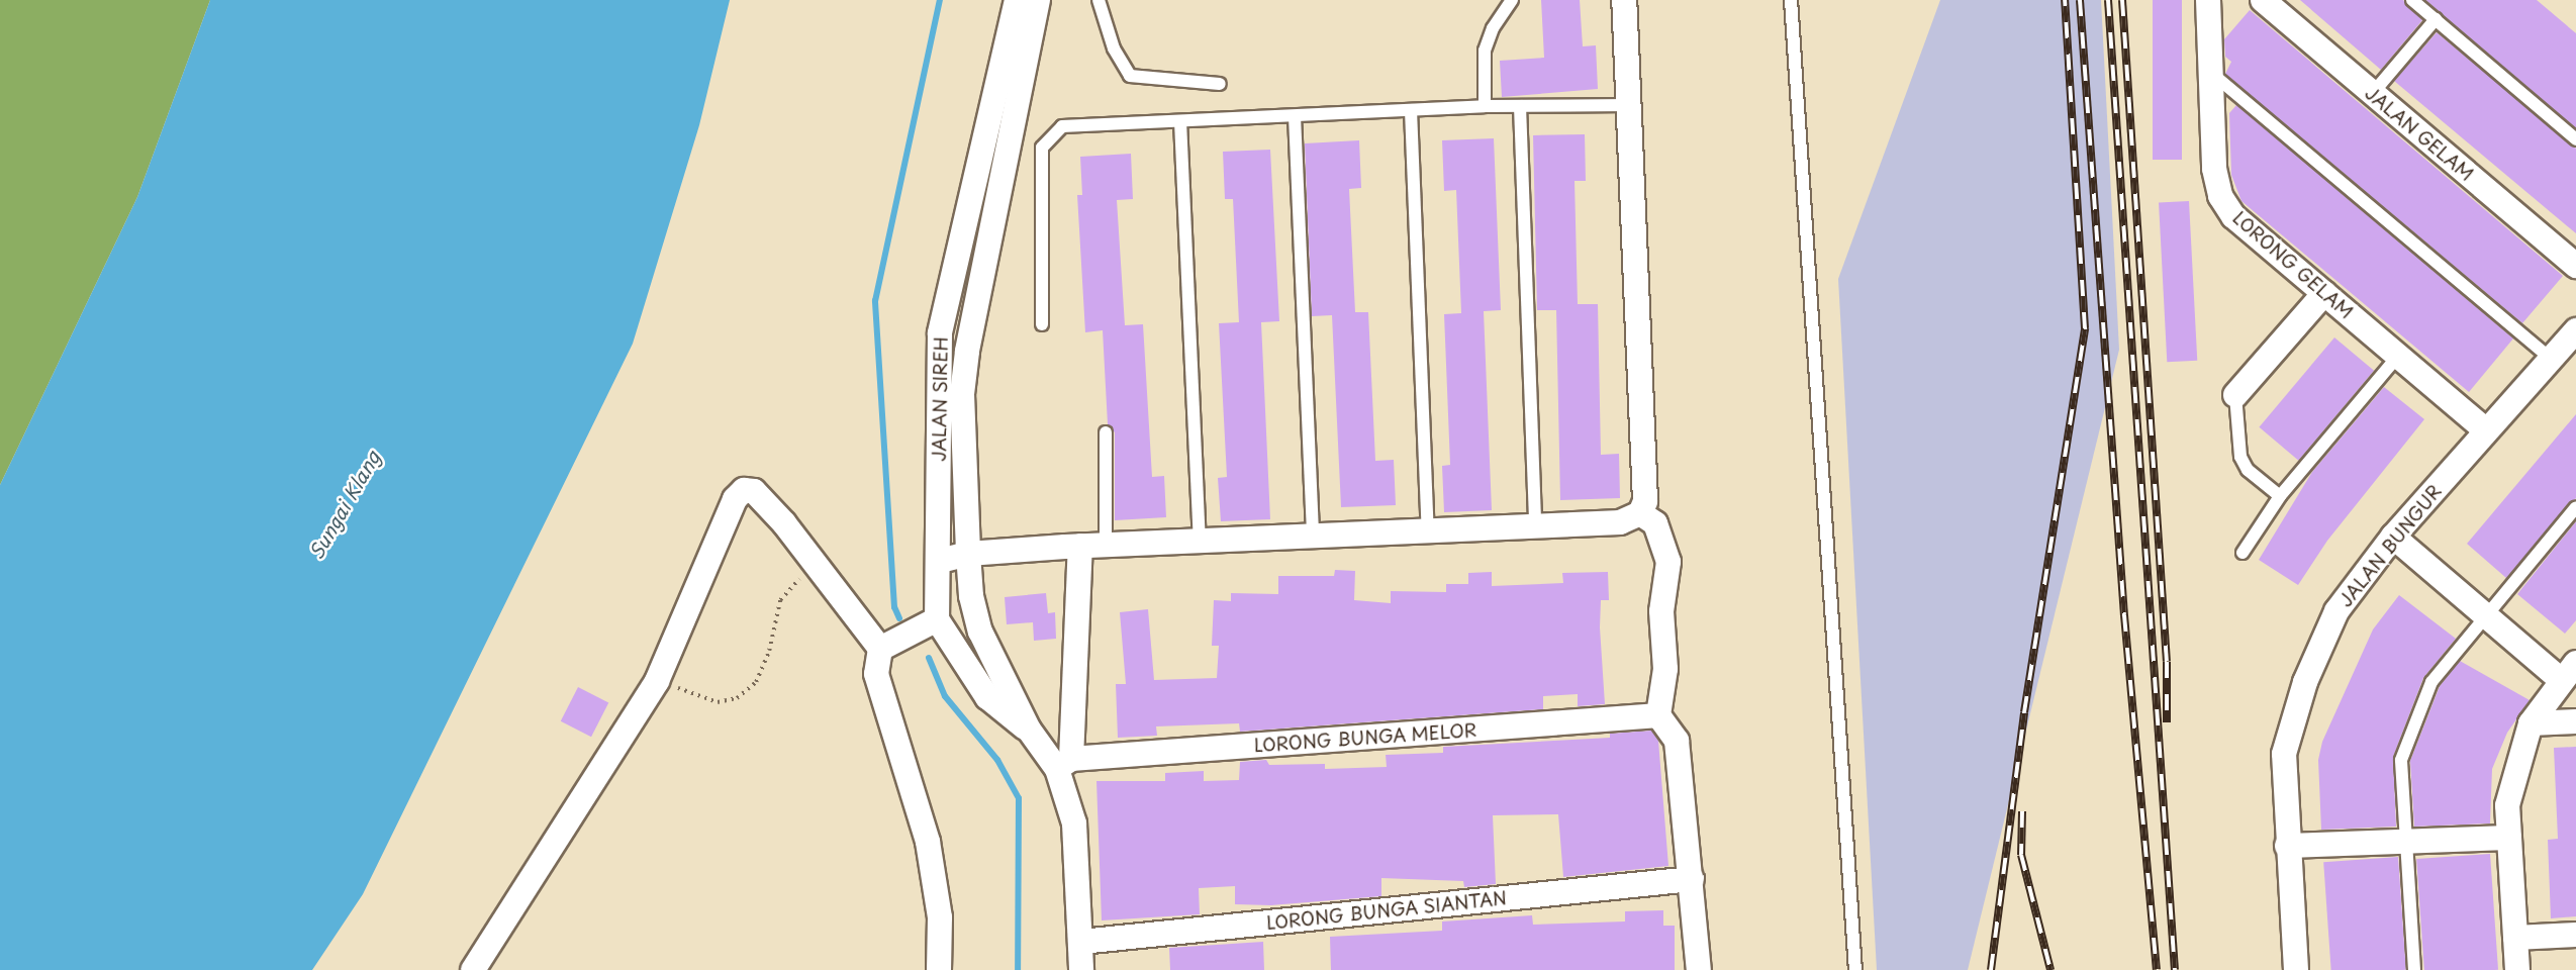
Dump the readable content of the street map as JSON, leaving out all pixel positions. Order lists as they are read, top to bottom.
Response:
{
  "streets": {
    "street": [
      "JALAN GELAM",
      "LORONG GELAM",
      "JALAN SIREH",
      "JALAN BUNGUR",
      "LORONG BUNGA MELOR",
      "LORONG BUNGA SIANTAN"
    ]
  },
  "crossings": [
    ["LORONG GELAM", "JALAN BUNGUR"],
    ["JALAN SIREH", "LORONG BUNGA MELOR"],
    ["JALAN SIREH", "LORONG BUNGA SIANTAN"]
  ],
  "water": ["Sungai Klang"]
}
